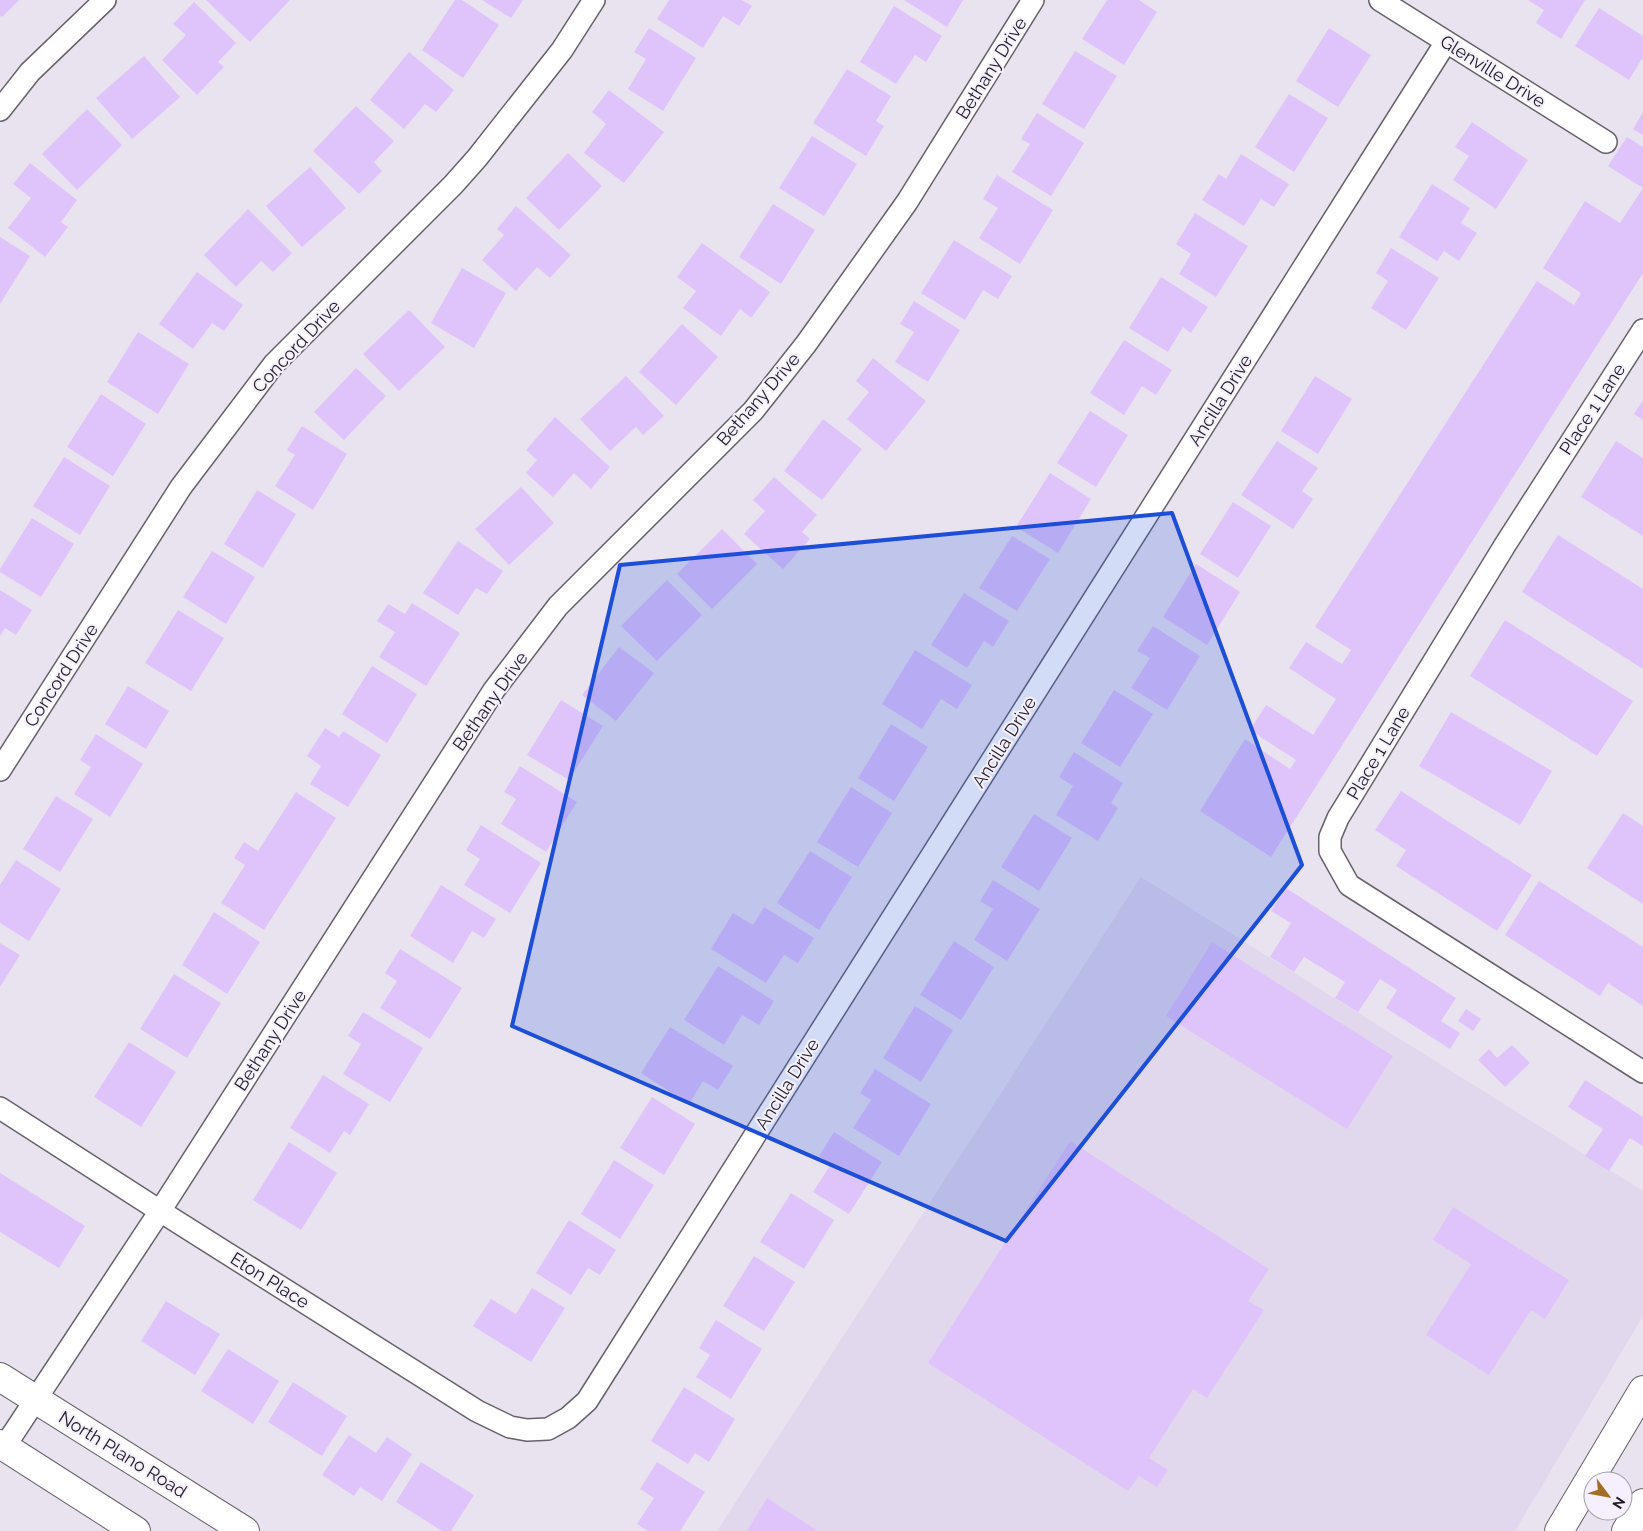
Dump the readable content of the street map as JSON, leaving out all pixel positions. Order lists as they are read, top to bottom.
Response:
{
  "streets": {
    "main road": ["North Plano Road"],
    "street": [
      "Bethany Drive",
      "Glenville Drive",
      "Concord Drive",
      "Ancilla Drive",
      "Place 1 Lane",
      "Eton Place"
    ]
  },
  "crossings": [
    ["Bethany Drive", "Eton Place"],
    ["Bethany Drive", "North Plano Road"],
    ["Glenville Drive", "Ancilla Drive"],
    ["Ancilla Drive", "Eton Place"]
  ],
  "north": "bottom right"
}
